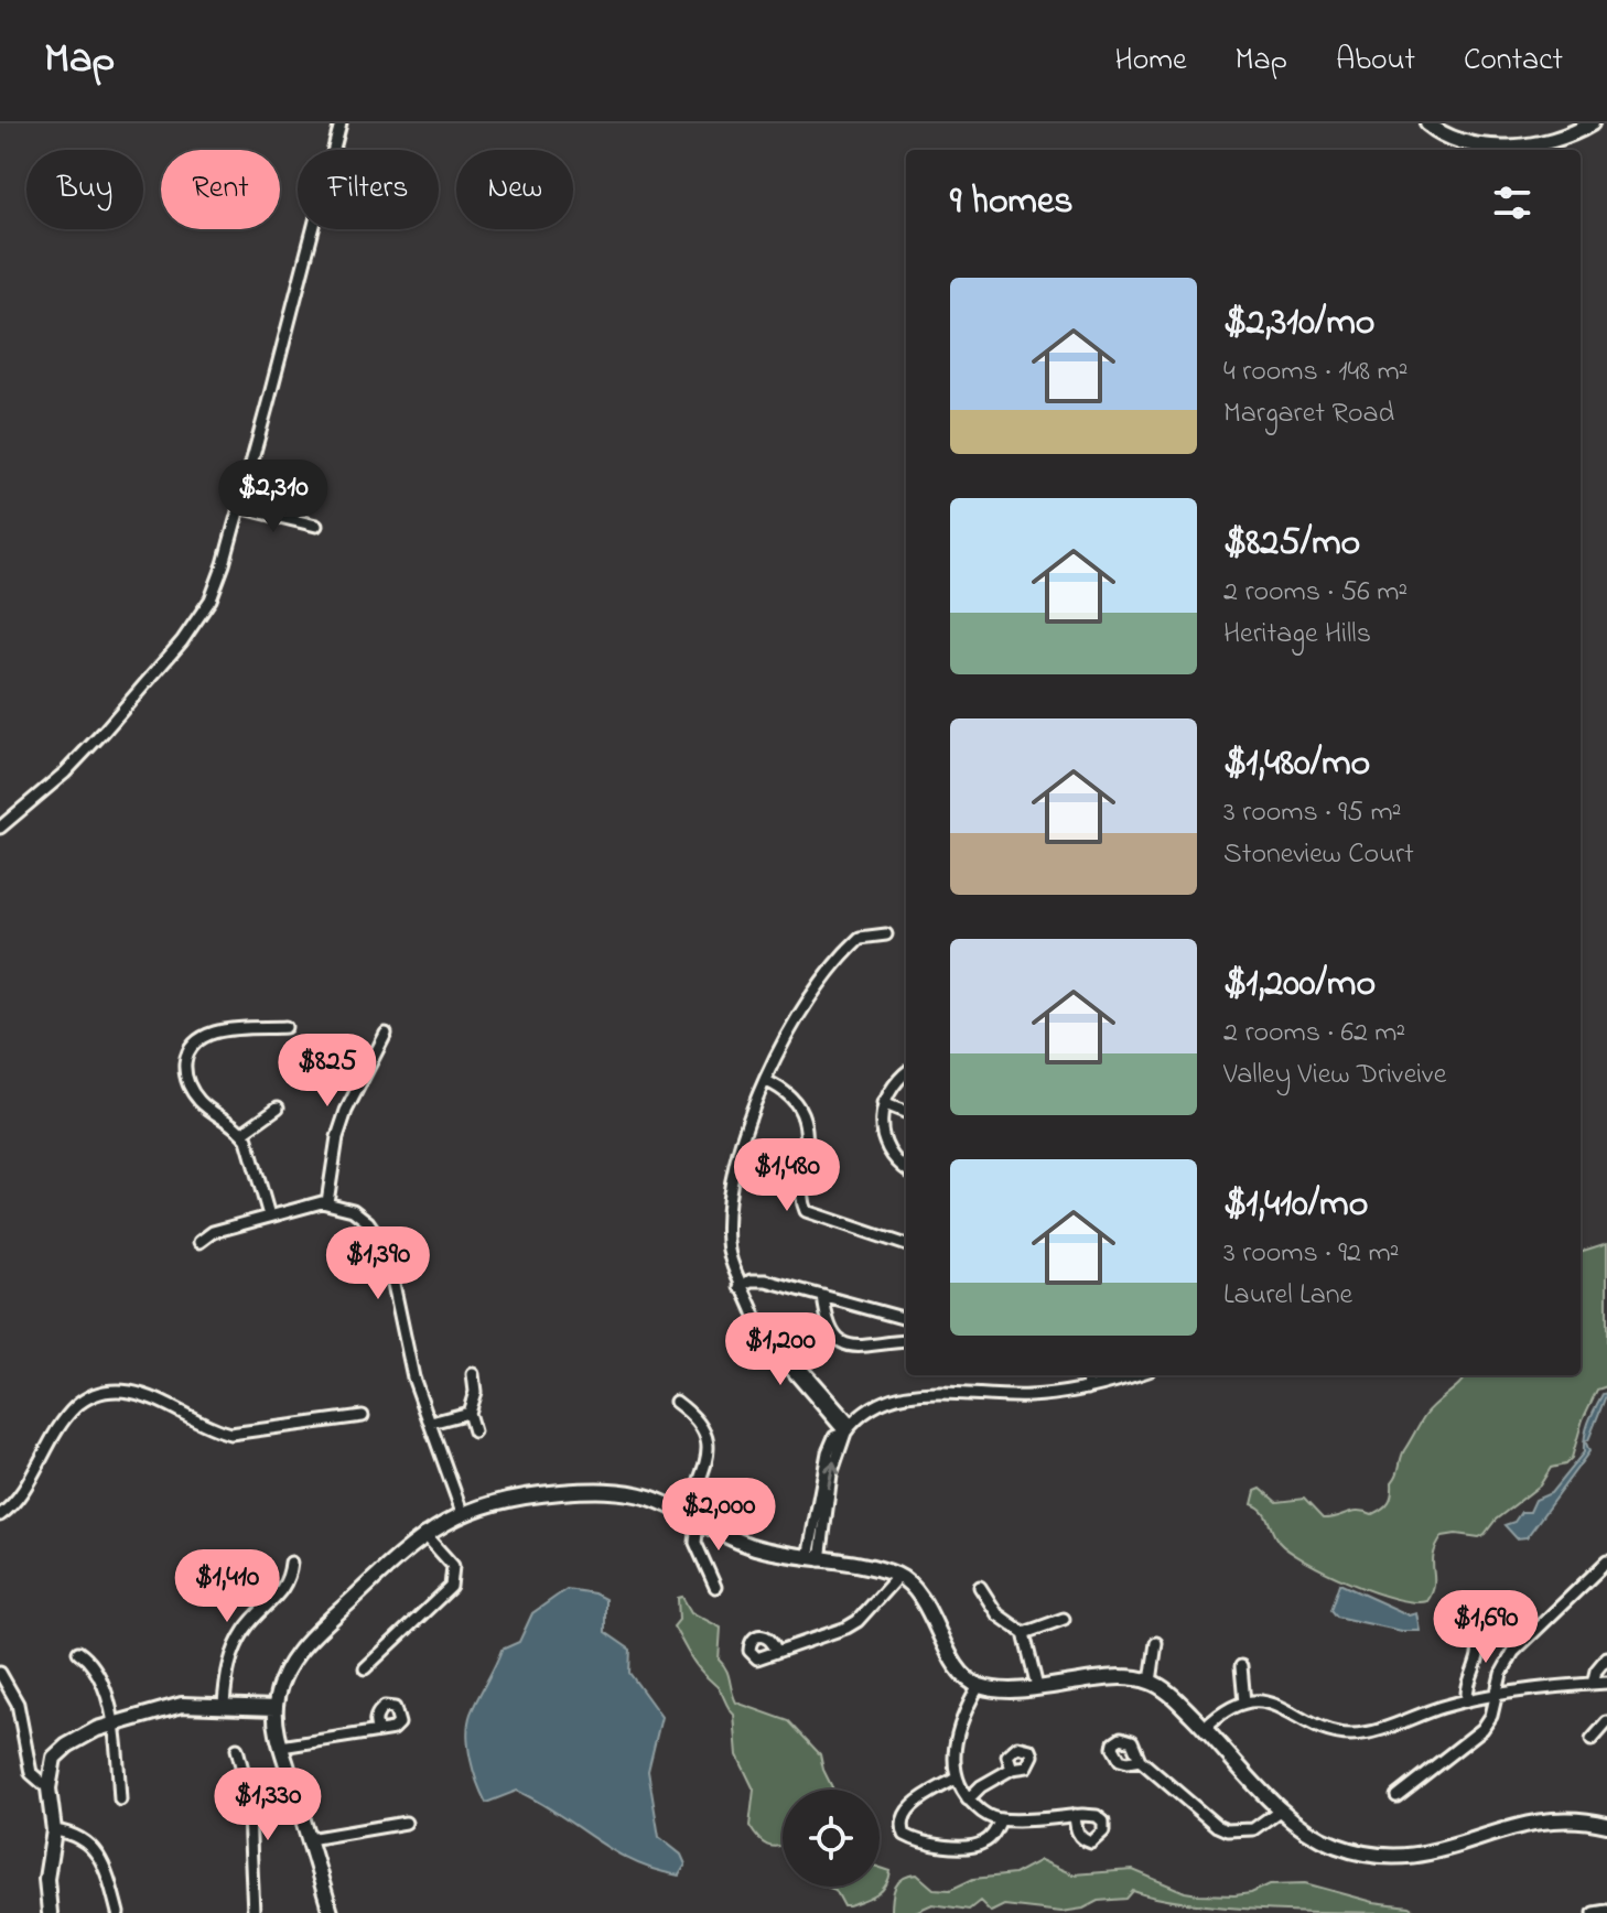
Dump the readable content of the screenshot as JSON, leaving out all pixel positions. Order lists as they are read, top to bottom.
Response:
{
  "page": {
    "header": "Map",
    "nav": [
      "Home",
      "Map",
      "About",
      "Contact"
    ],
    "chip": [
      "Buy",
      "Rent",
      "Filters",
      "New"
    ],
    "heading": "9 homes",
    "list": [
      {
        "name": "$2,310/mo",
        "note": "4 rooms · 148 m² · Margaret Road"
      },
      {
        "name": "$825/mo",
        "note": "2 rooms · 56 m² · Heritage Hills"
      },
      {
        "name": "$1,480/mo",
        "note": "3 rooms · 95 m² · Stoneview Court"
      },
      {
        "name": "$1,200/mo",
        "note": "2 rooms · 62 m² · Valley View Driveive"
      },
      {
        "name": "$1,410/mo",
        "note": "3 rooms · 92 m² · Laurel Lane"
      }
    ],
    "price": [
      "$2,310",
      "$825",
      "$1,480",
      "$1,390",
      "$1,200",
      "$2,000",
      "$1,410",
      "$1,690",
      "$1,330"
    ]
  }
}
